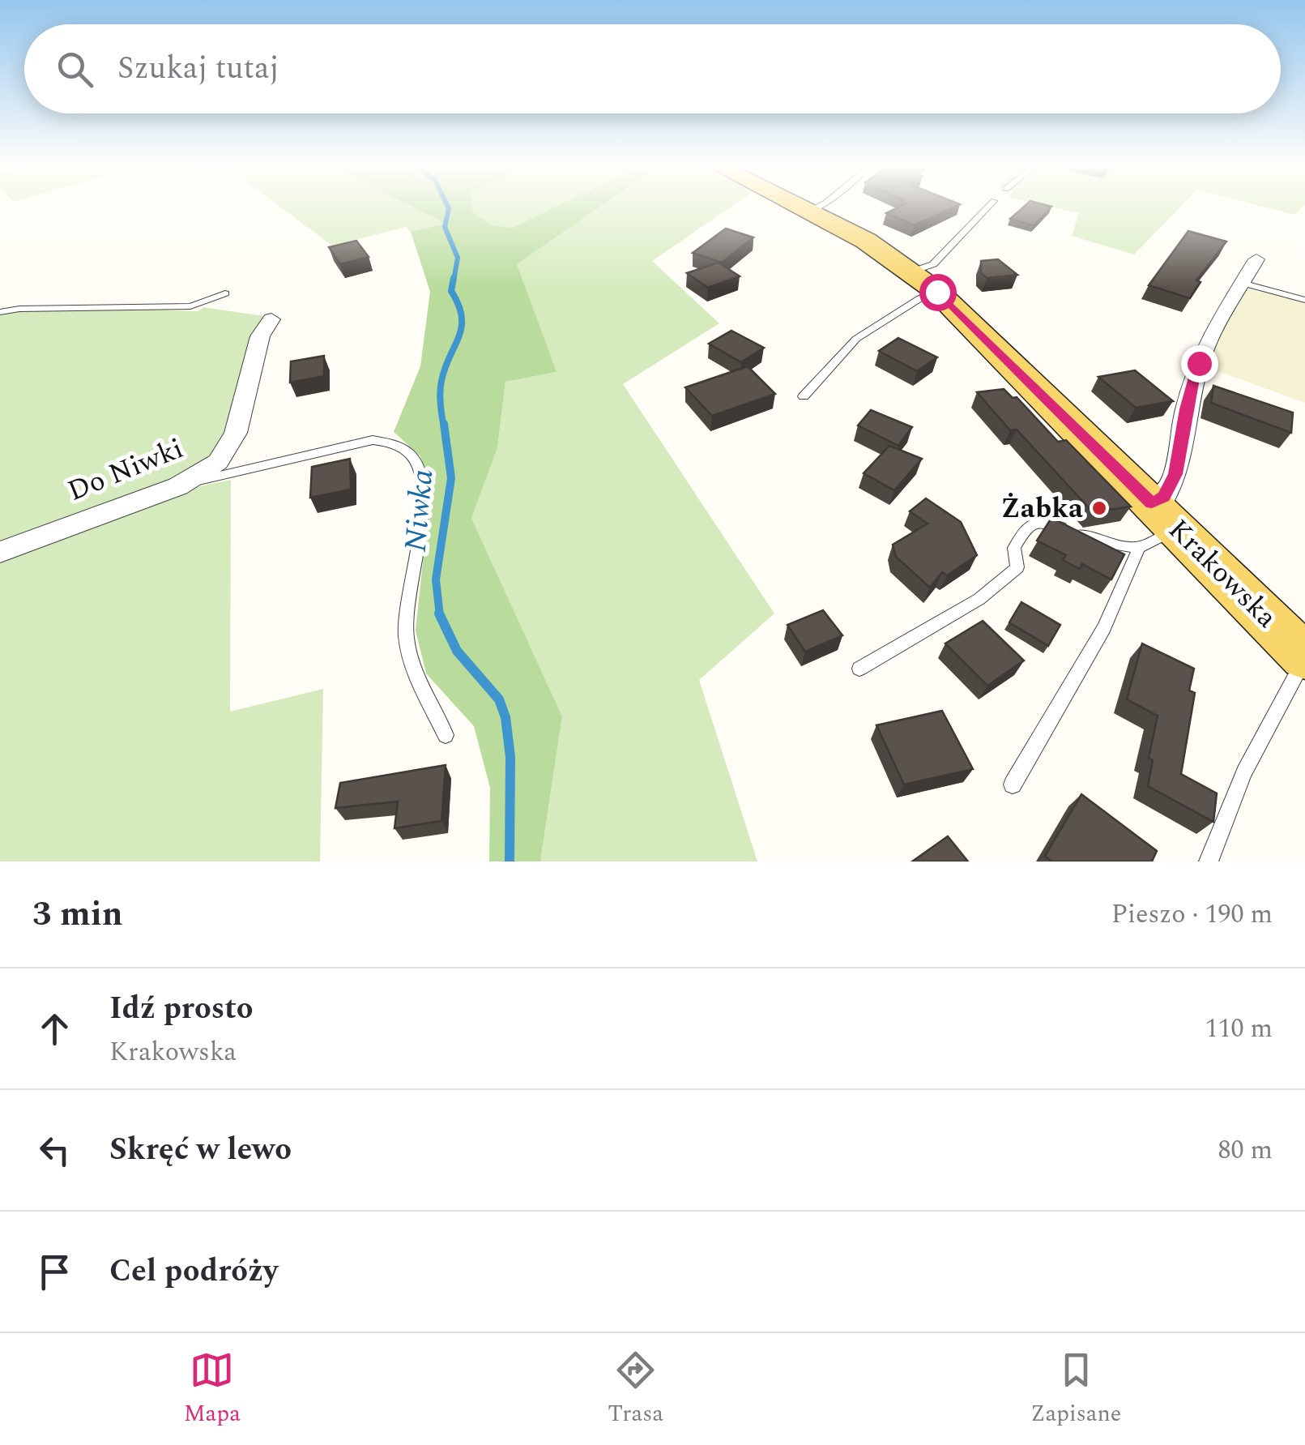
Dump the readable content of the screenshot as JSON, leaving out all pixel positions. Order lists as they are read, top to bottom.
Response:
{
  "streets": {
    "main road": ["Krakowska"],
    "street": ["Do Niwki"]
  },
  "water": ["Niwka"],
  "places": ["Żabka"],
  "page": {
    "search": "Szukaj tutaj",
    "heading": ["3 min", "Pieszo · 190 m"],
    "list": [
      ["Idź prosto", "Krakowska", "110 m"],
      ["Skręć w lewo", "80 m"],
      "Cel podróży"
    ],
    "nav": ["Mapa", "Trasa", "Zapisane"]
  }
}
